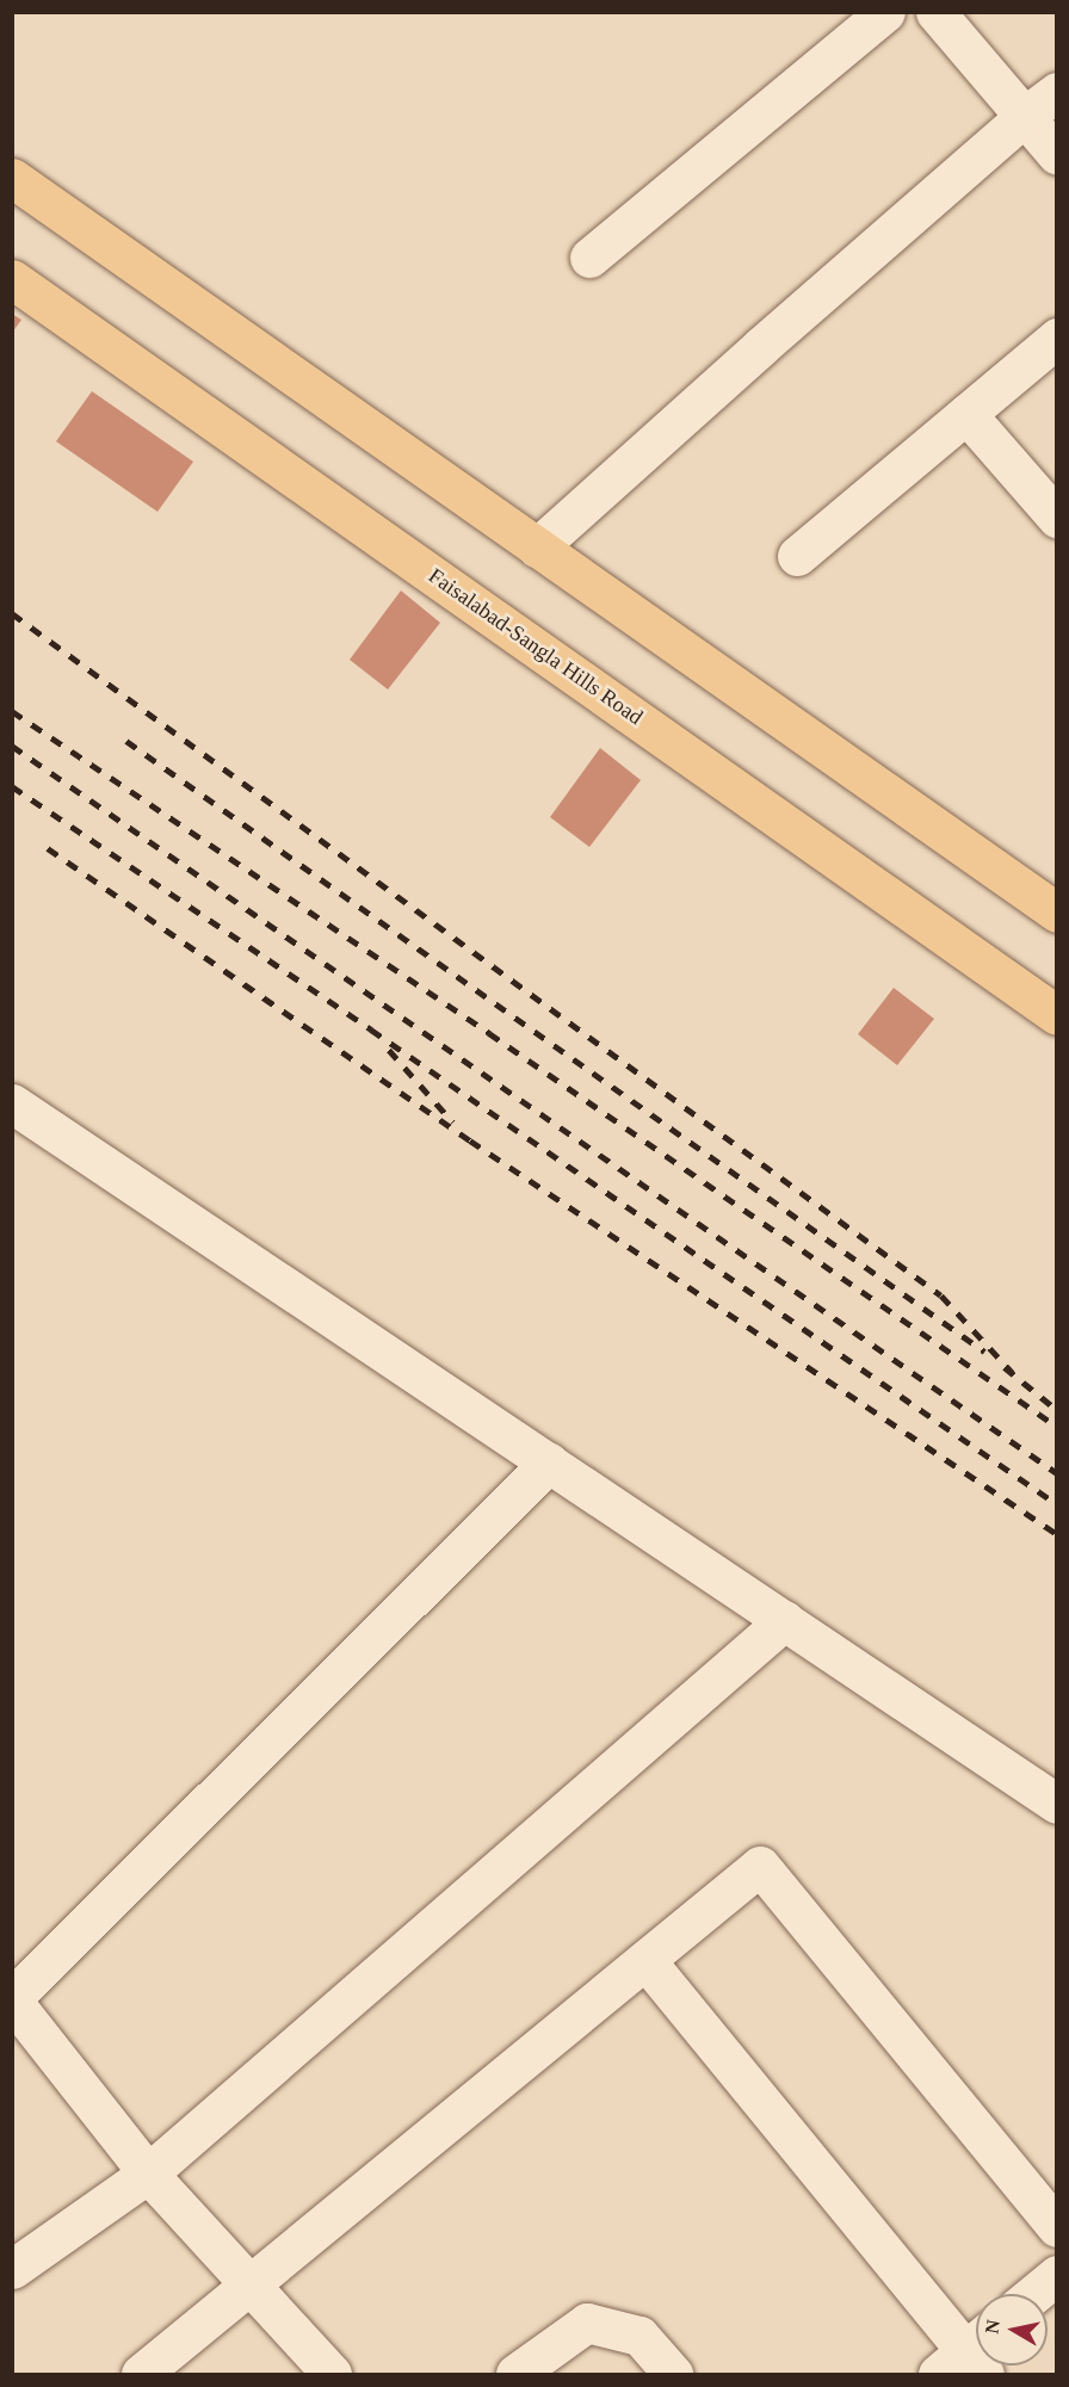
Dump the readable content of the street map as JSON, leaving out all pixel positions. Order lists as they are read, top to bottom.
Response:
{
  "streets": {
    "main road": ["Faisalabad-Sangla Hills Road"]
  },
  "north": "left"
}
